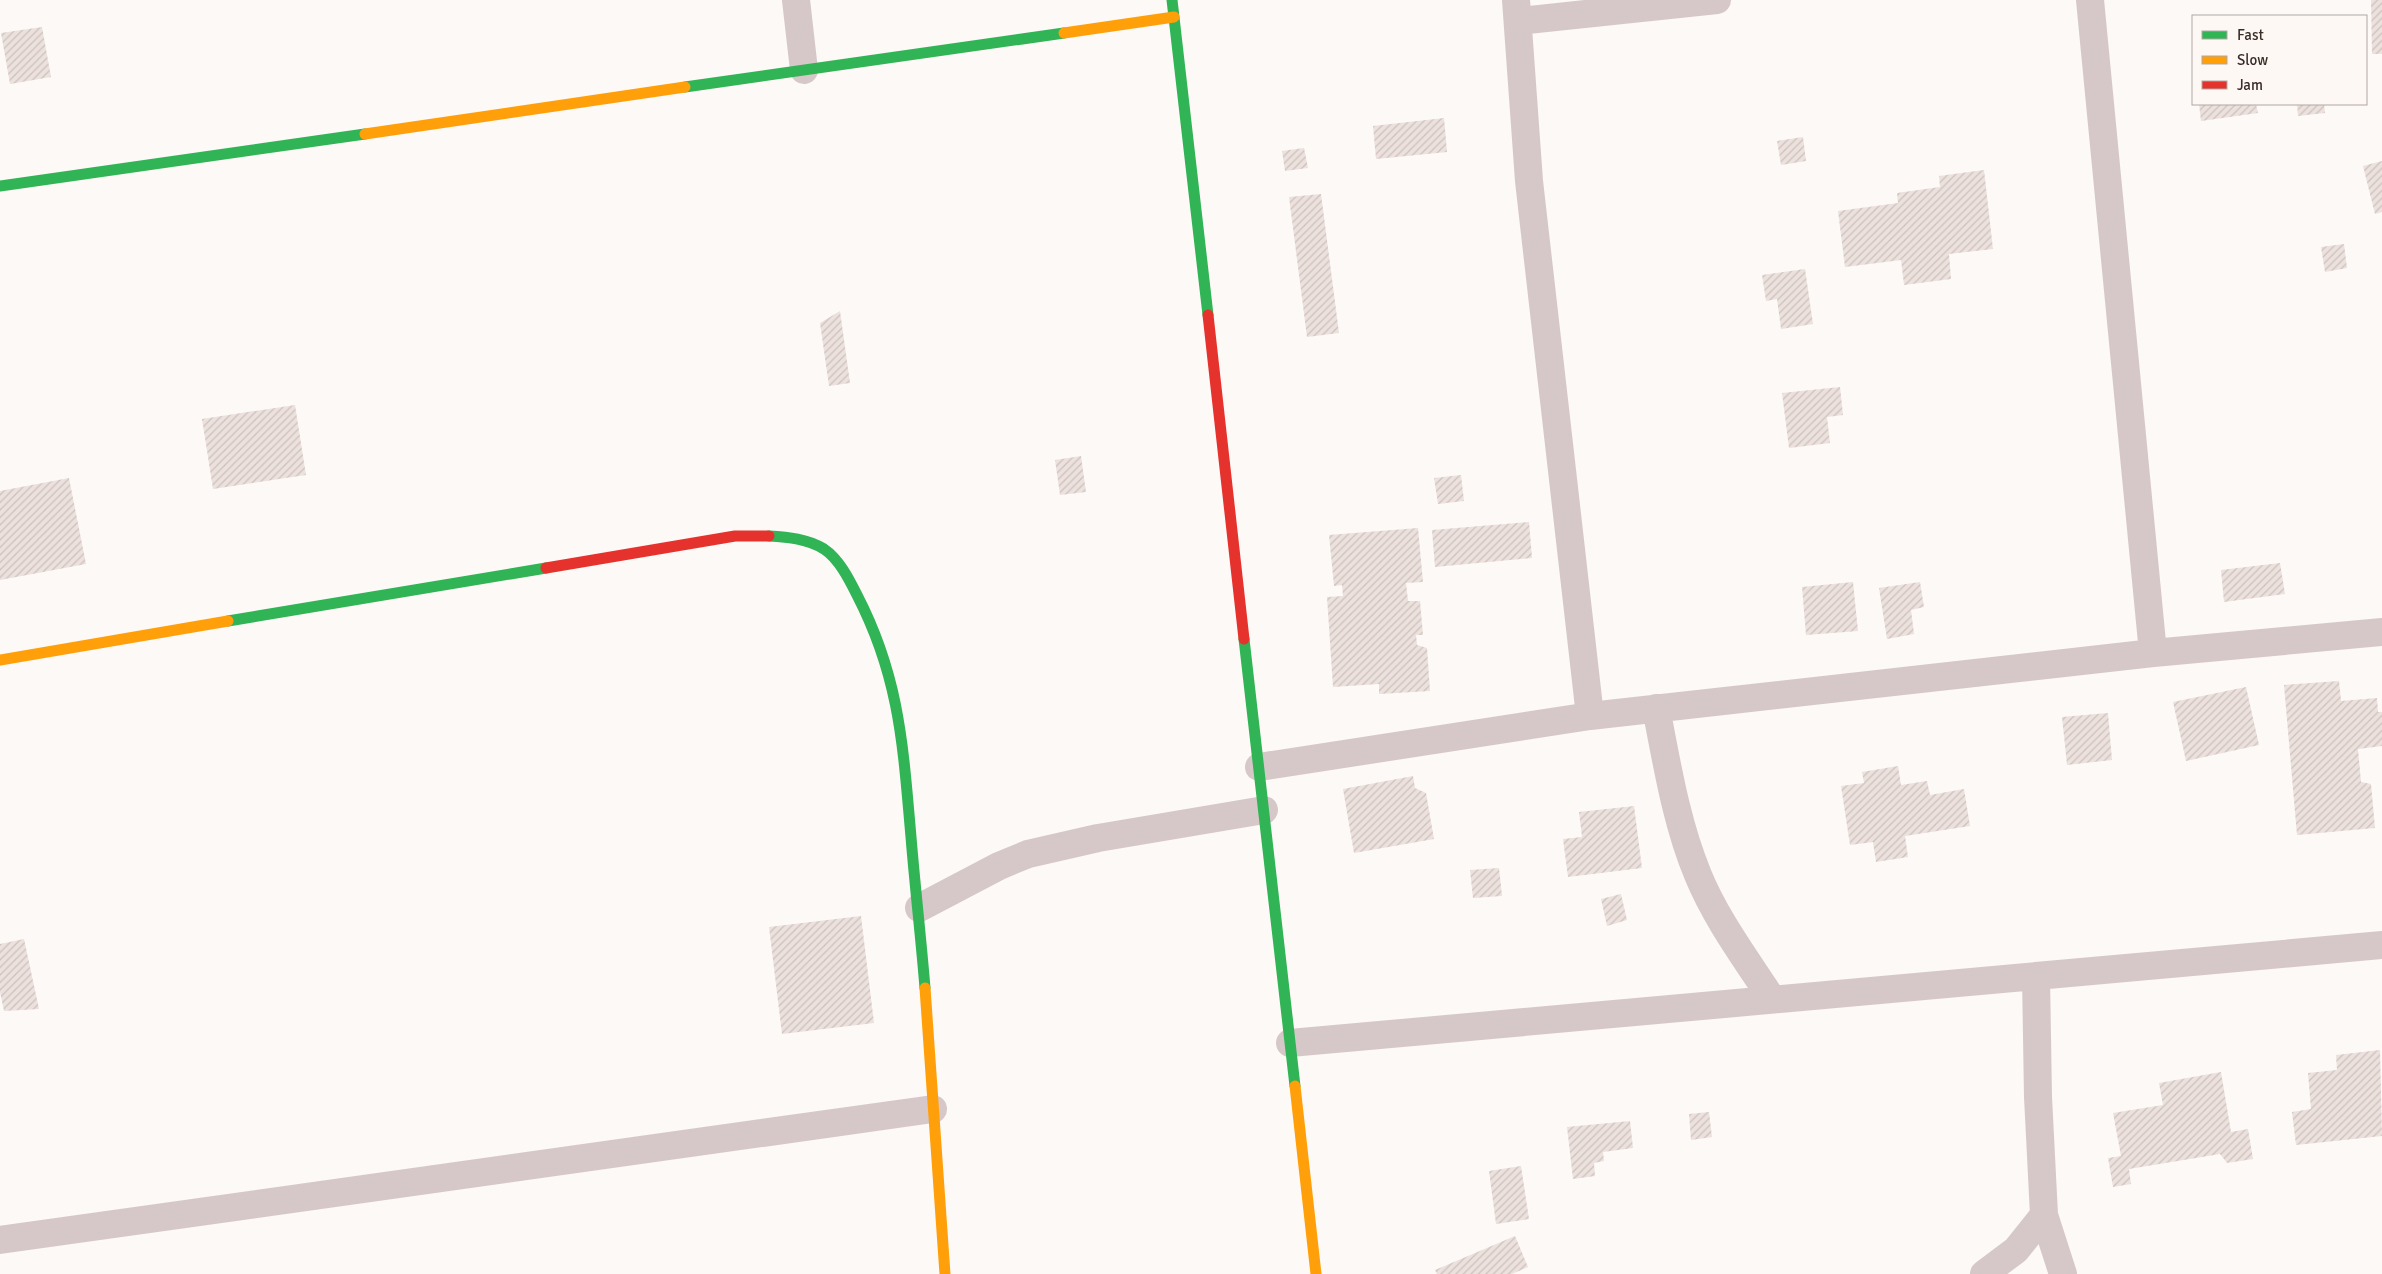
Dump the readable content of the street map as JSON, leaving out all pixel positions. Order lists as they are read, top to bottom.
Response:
{
  "legend": ["Fast", "Slow", "Jam"]
}
